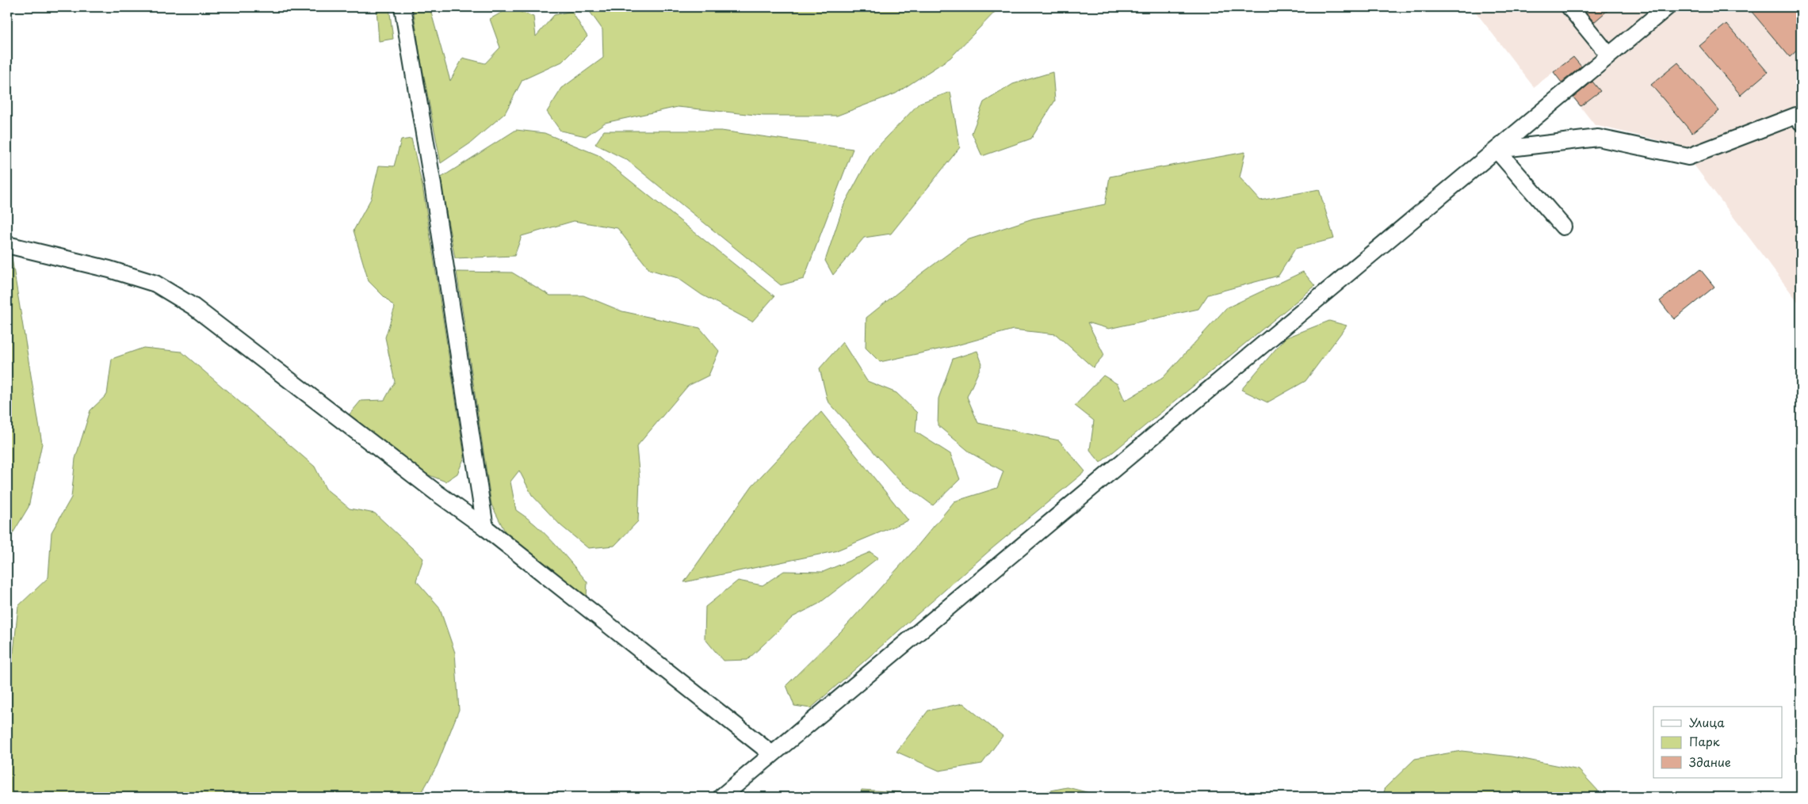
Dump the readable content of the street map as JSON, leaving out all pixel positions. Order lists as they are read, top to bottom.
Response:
{
  "legend": ["Улица", "Парк", "Здание"]
}
